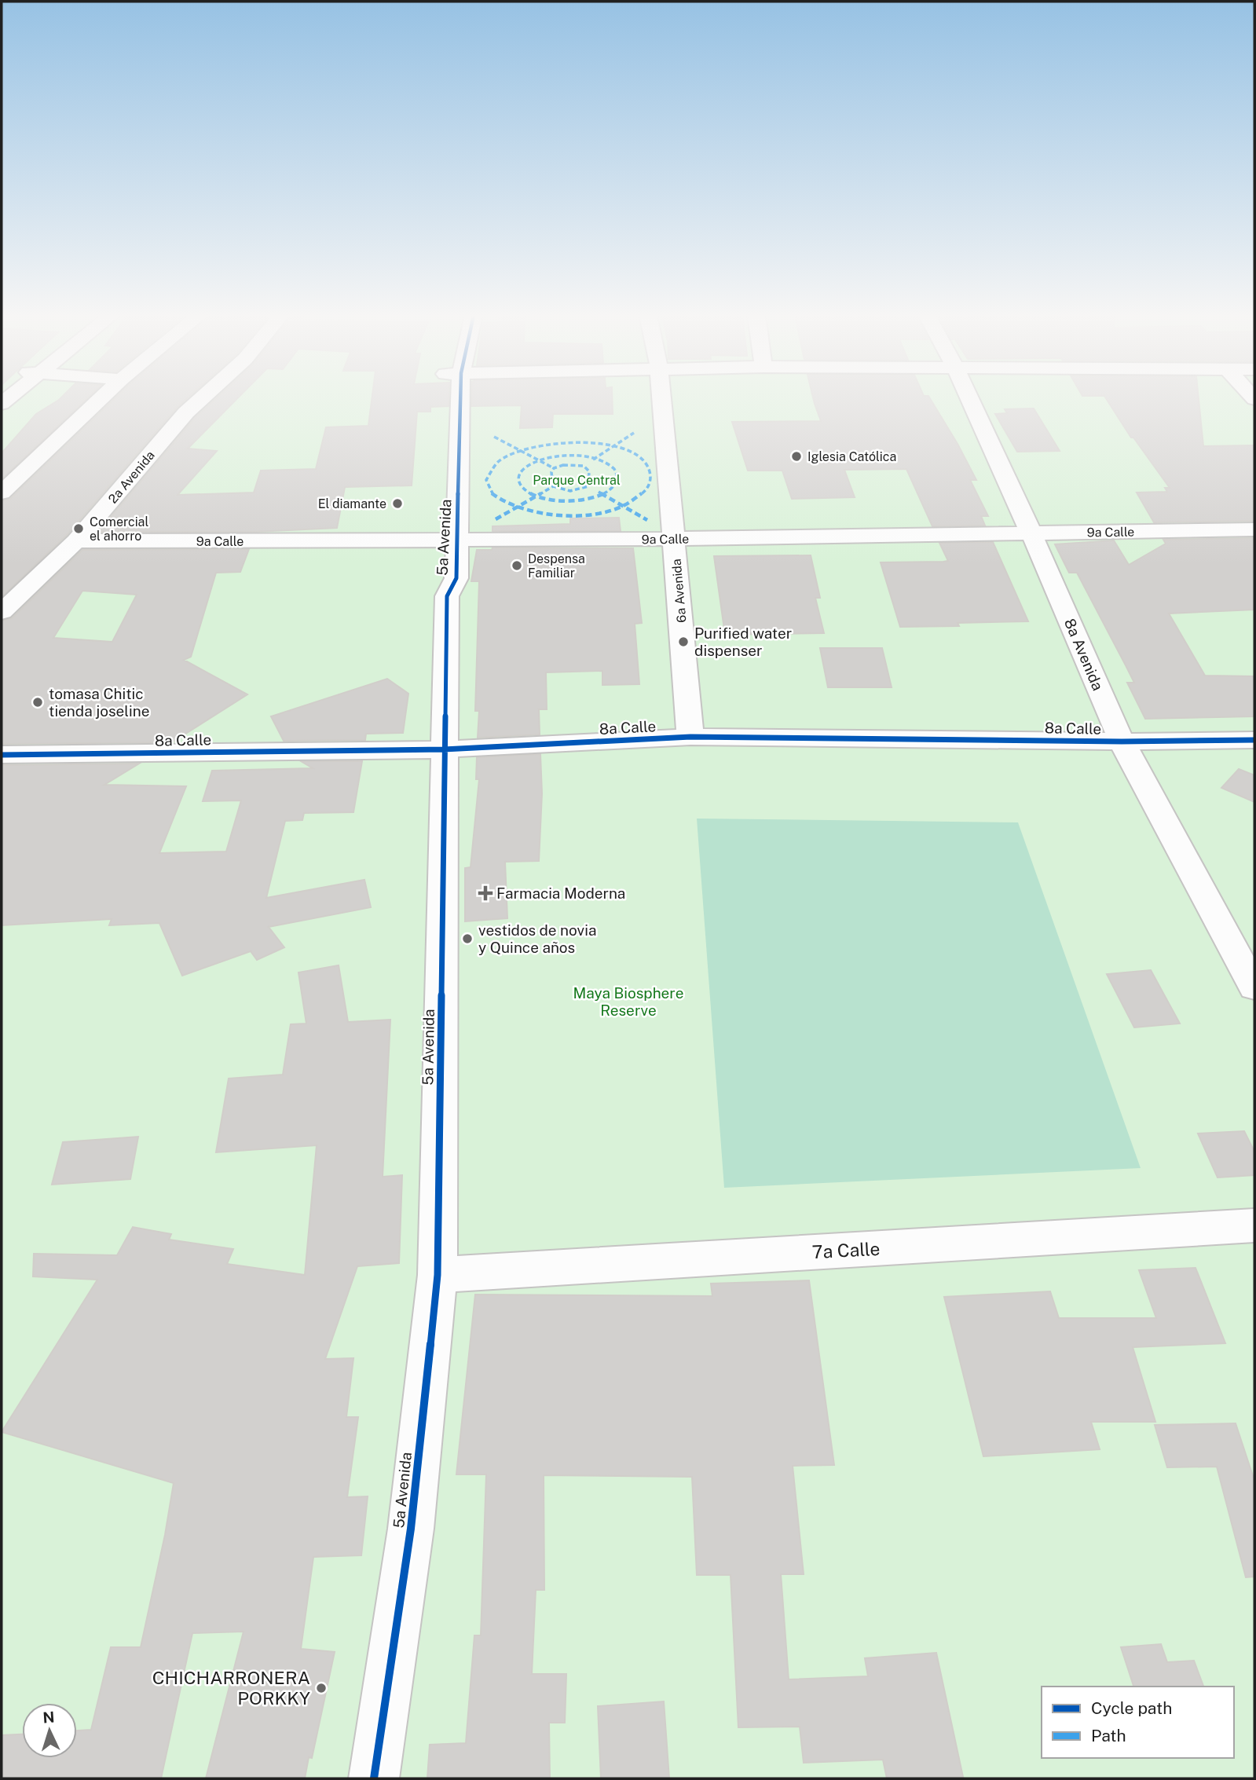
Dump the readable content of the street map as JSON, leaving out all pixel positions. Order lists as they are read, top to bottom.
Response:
{
  "streets": {
    "street": [
      "2a Avenida",
      "9a Calle",
      "5a Avenida",
      "6a Avenida",
      "8a Avenida",
      "8a Calle",
      "7a Calle"
    ]
  },
  "crossings": [
    ["2a Avenida", "9a Calle"],
    ["9a Calle", "5a Avenida"],
    ["9a Calle", "6a Avenida"],
    ["9a Calle", "8a Avenida"],
    ["5a Avenida", "8a Calle"],
    ["5a Avenida", "7a Calle"],
    ["6a Avenida", "8a Calle"],
    ["8a Avenida", "8a Calle"]
  ],
  "parks": ["Parque Central", "Maya Biosphere Reserve"],
  "places": {
    "other": [
      "Iglesia Católica",
      "El diamante",
      "Comercial el ahorro",
      "Despensa Familiar",
      "Purified water dispenser",
      "tomasa Chitic tienda joseline",
      "vestidos de novia y Quince años",
      "CHICHARRONERA PORKKY"
    ],
    "health": ["Farmacia Moderna"]
  },
  "legend": ["Cycle path", "Path"],
  "north": "top"
}
